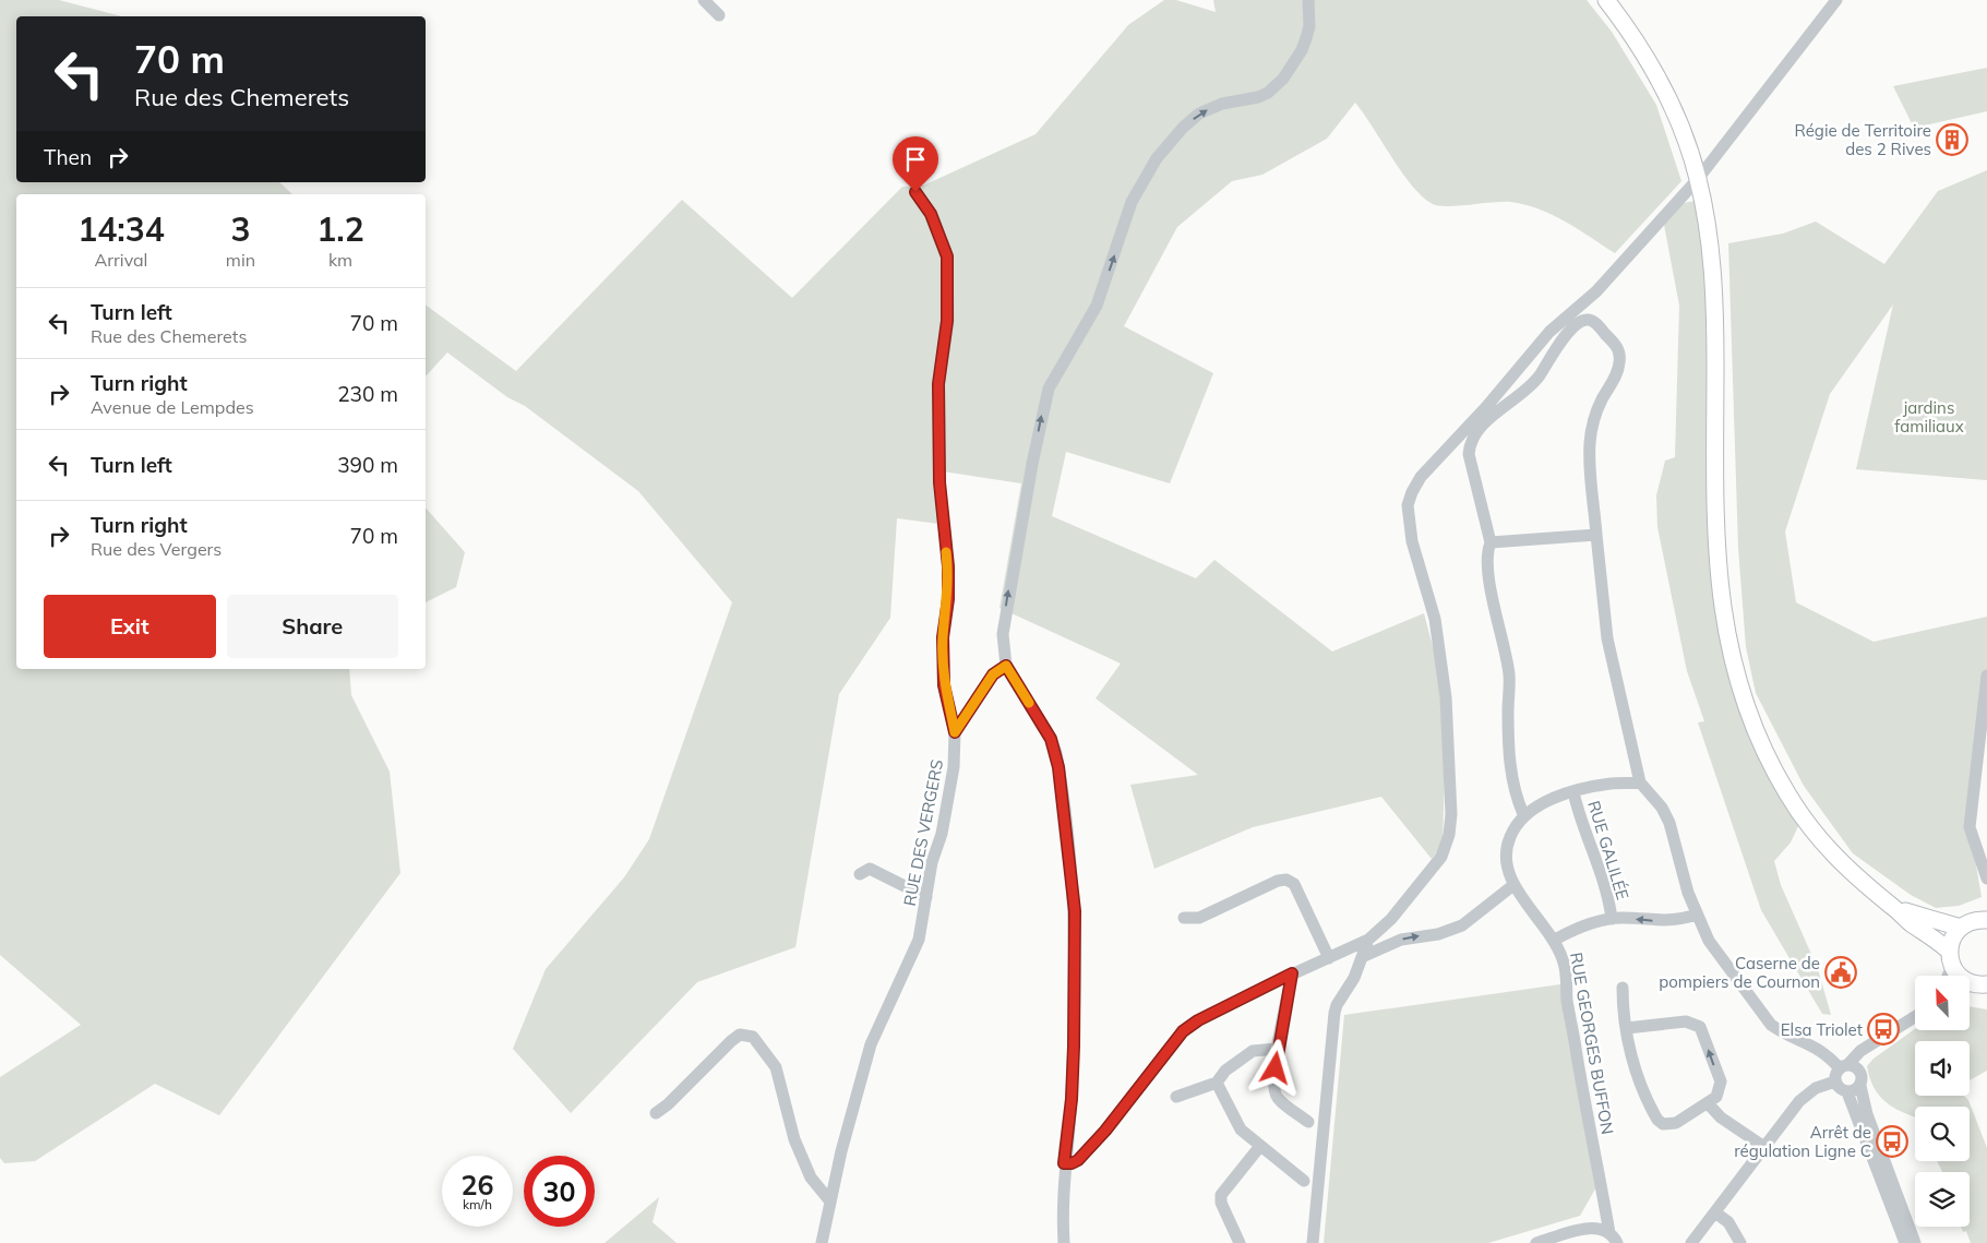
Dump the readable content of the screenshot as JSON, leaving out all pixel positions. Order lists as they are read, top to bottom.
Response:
{
  "streets": {
    "street": ["RUE DES VERGERS", "RUE GALILÉE", "RUE GEORGES BUFFON"]
  },
  "parks": ["jardins familiaux"],
  "places": {
    "building": ["Régie de Territoire des 2 Rives"],
    "public building": ["Caserne de pompiers de Cournon"],
    "bus stop": ["Elsa Triolet", "Arrêt de régulation Ligne C"]
  },
  "north": "top left",
  "page": {
    "turn": ["70 m", "Rue des Chemerets"],
    "then": "Then",
    "eta": [
      "14:34",
      "Arrival",
      "3",
      "min",
      "1.2",
      "km"
    ],
    "list": [
      {
        "name": "Turn left",
        "note": "Rue des Chemerets",
        "value": "70 m"
      },
      {
        "name": "Turn right",
        "note": "Avenue de Lempdes",
        "value": "230 m"
      },
      {
        "name": "Turn left",
        "value": "390 m"
      },
      {
        "name": "Turn right",
        "note": "Rue des Vergers",
        "value": "70 m"
      }
    ],
    "buttons": ["Exit", "Share"],
    "speed": "26 km/h",
    "limit": "30"
  }
}
